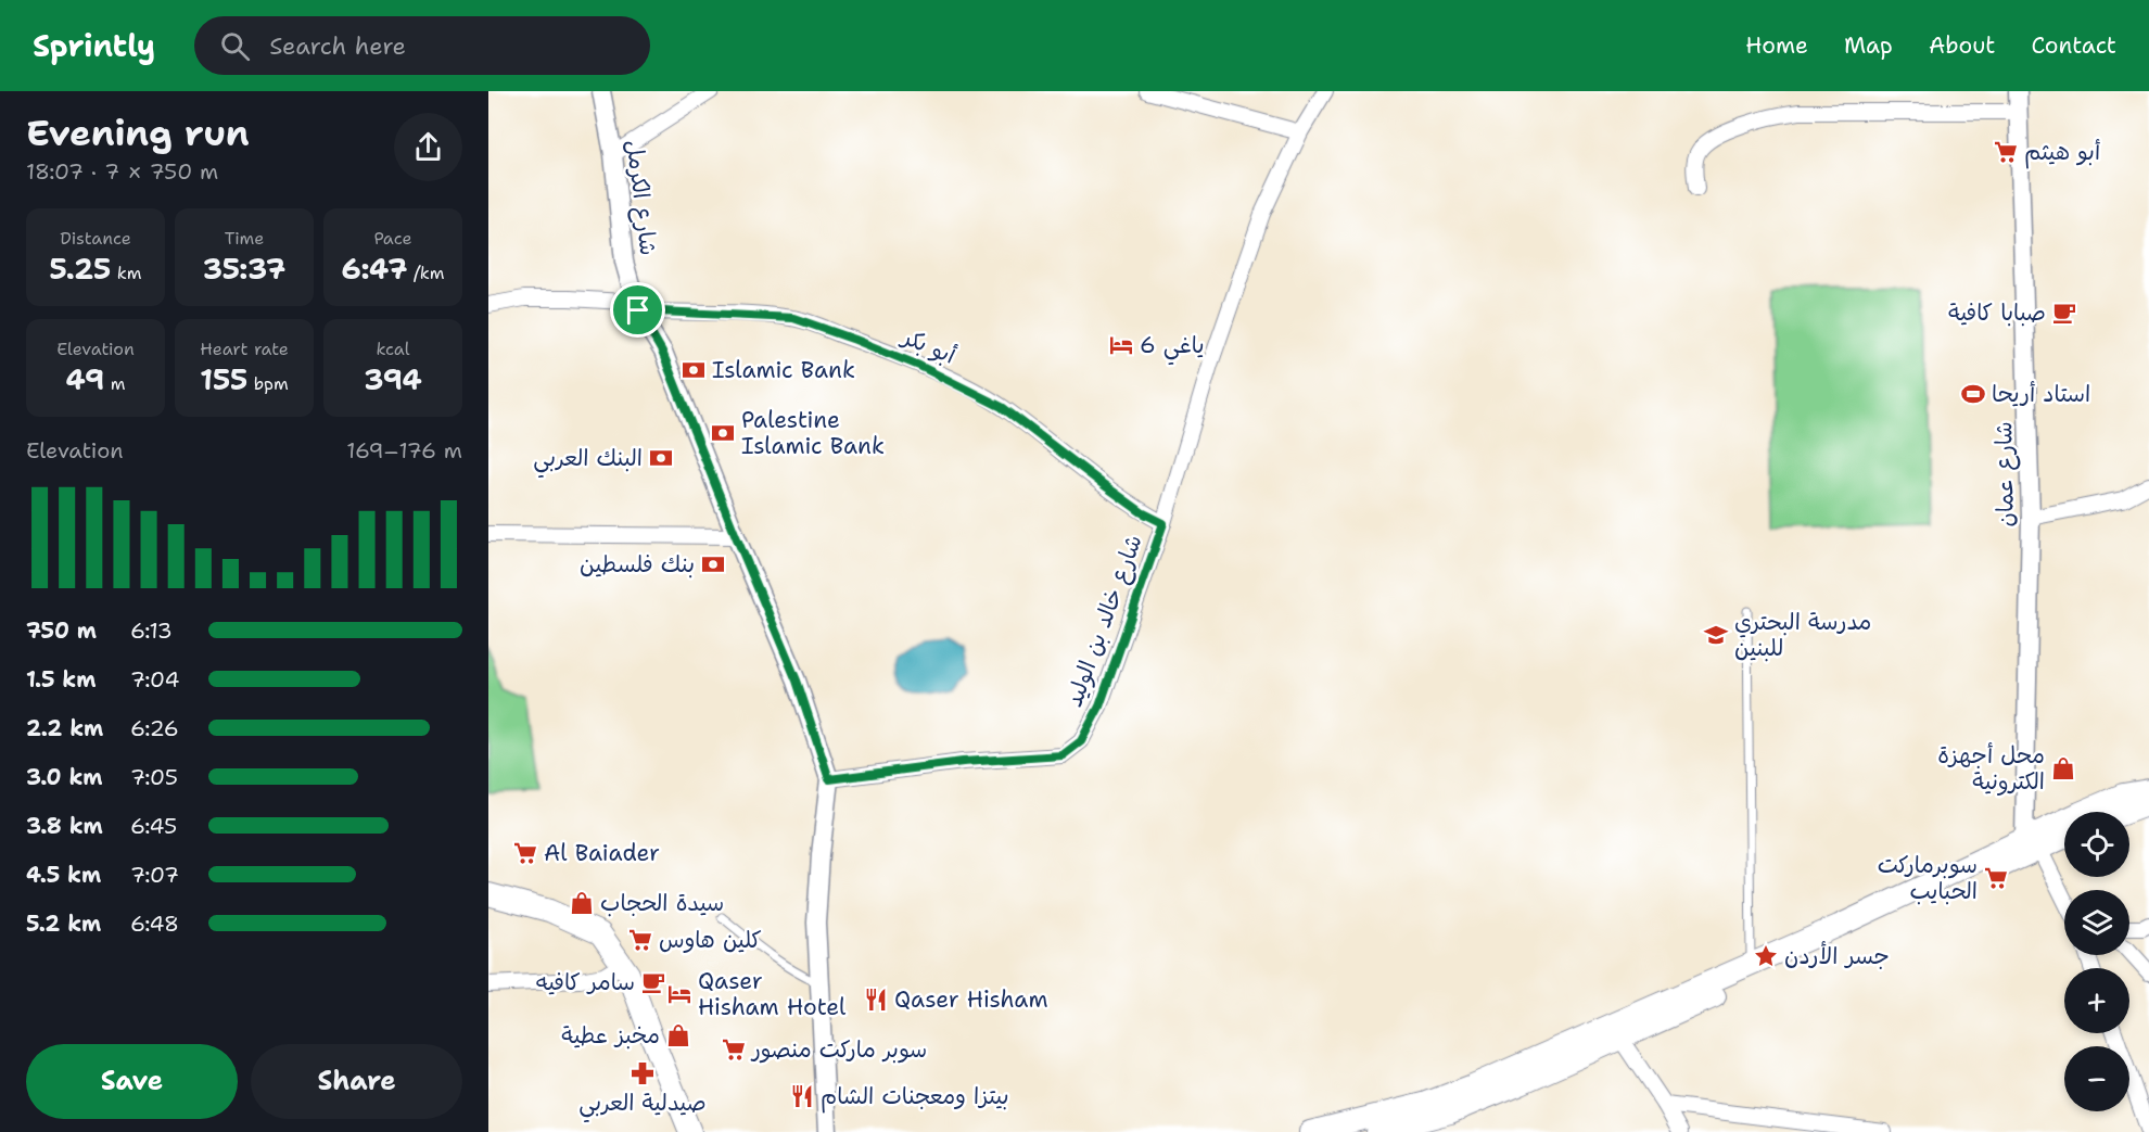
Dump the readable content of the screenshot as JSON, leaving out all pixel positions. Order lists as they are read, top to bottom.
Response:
{
  "streets": {
    "street": [
      "شارع الكرمل",
      "أبو بكر",
      "شارع عمان",
      "شارع خالد بن الوليد"
    ]
  },
  "crossings": [
    ["شارع الكرمل", "أبو بكر"],
    ["شارع الكرمل", "شارع خالد بن الوليد"],
    ["أبو بكر", "شارع خالد بن الوليد"]
  ],
  "places": {
    "supermarket": [
      "أبو هيثم",
      "Al Baiader",
      "سوبرماركت الحبايب",
      "كلين هاوس",
      "سوبر ماركت منصور"
    ],
    "cafe": ["صبابا كافية", "سامر كافيه"],
    "hotel": ["ياغي 6", "Qaser Hisham Hotel"],
    "bank": [
      "Islamic Bank",
      "Palestine Islamic Bank",
      "البنك العربي",
      "بنك فلسطين"
    ],
    "sports": ["استاد أريحا"],
    "school or university": ["مدرسة البحتري للبنين"],
    "shop": ["محل أجهزة الكترونية", "سيدة الحجاب", "مخبز عطية"],
    "place": ["جسر الأردن"],
    "restaurant": ["Qaser Hisham", "بيتزا ومعجنات الشام"],
    "pharmacy": ["صيدلية العربي"]
  },
  "page": {
    "header": "Sprintly",
    "search": "Search here",
    "nav": [
      "Home",
      "Map",
      "About",
      "Contact"
    ],
    "heading": ["Evening run", "18:07 · 7 × 750 m"],
    "stats": [
      ["Distance", "5.25 km"],
      ["Time", "35:37"],
      ["Pace", "6:47 /km"],
      ["Elevation", "49 m"],
      ["Heart rate", "155 bpm"],
      ["kcal", "394"]
    ],
    "chart": ["Elevation", "169–176 m"],
    "list": [
      {
        "name": "750 m",
        "note": "6:13"
      },
      {
        "name": "1.5 km",
        "note": "7:04"
      },
      {
        "name": "2.2 km",
        "note": "6:26"
      },
      {
        "name": "3.0 km",
        "note": "7:05"
      },
      {
        "name": "3.8 km",
        "note": "6:45"
      },
      {
        "name": "4.5 km",
        "note": "7:07"
      },
      {
        "name": "5.2 km",
        "note": "6:48"
      }
    ],
    "map_buttons": ["+", "−"],
    "buttons": ["Save", "Share"]
  }
}
